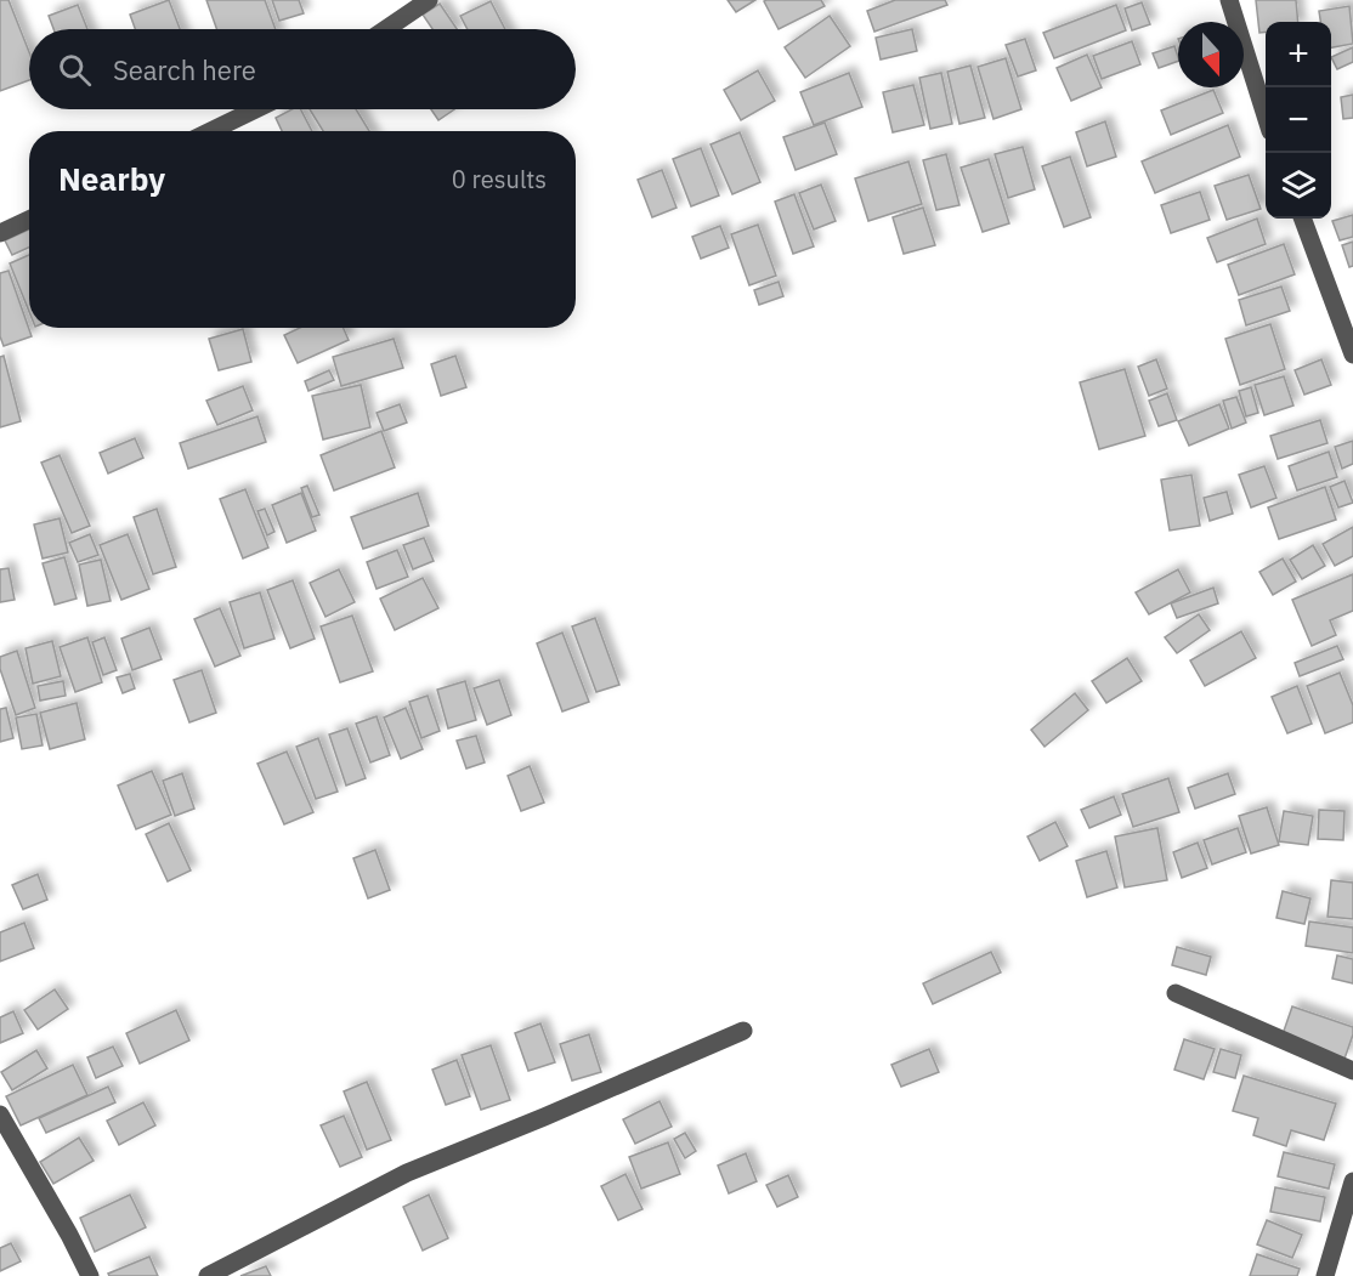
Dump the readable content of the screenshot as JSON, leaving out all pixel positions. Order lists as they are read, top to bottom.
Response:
{
  "north": "bottom",
  "page": {
    "map_buttons": ["+", "−"],
    "search": "Search here",
    "heading": ["Nearby", "0 results"]
  }
}
